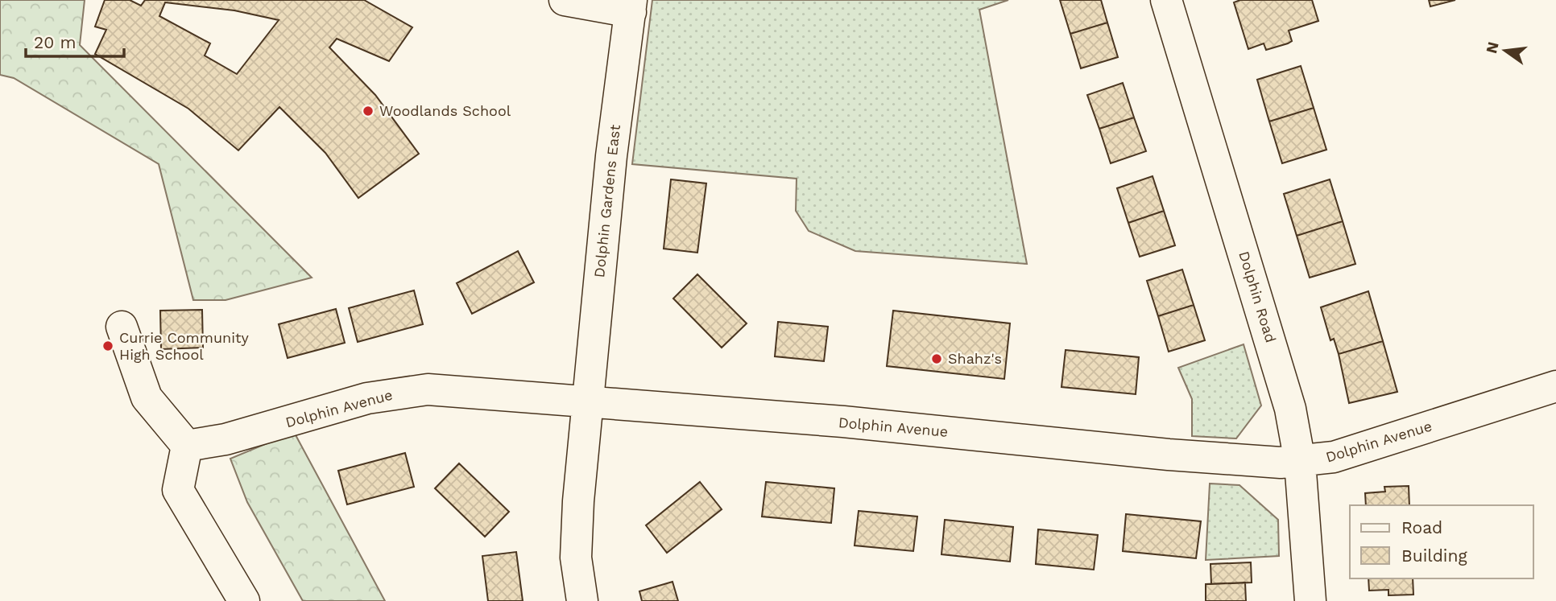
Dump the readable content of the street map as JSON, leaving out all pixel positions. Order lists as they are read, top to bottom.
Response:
{
  "streets": {
    "street": ["Dolphin Gardens East", "Dolphin Road", "Dolphin Avenue"]
  },
  "crossings": [
    ["Dolphin Gardens East", "Dolphin Avenue"],
    ["Dolphin Road", "Dolphin Avenue"]
  ],
  "places": ["Woodlands School", "Currie Community High School", "Shahz's"],
  "legend": ["Road", "Building"],
  "scale_bar": "20 m",
  "north": "left"
}
